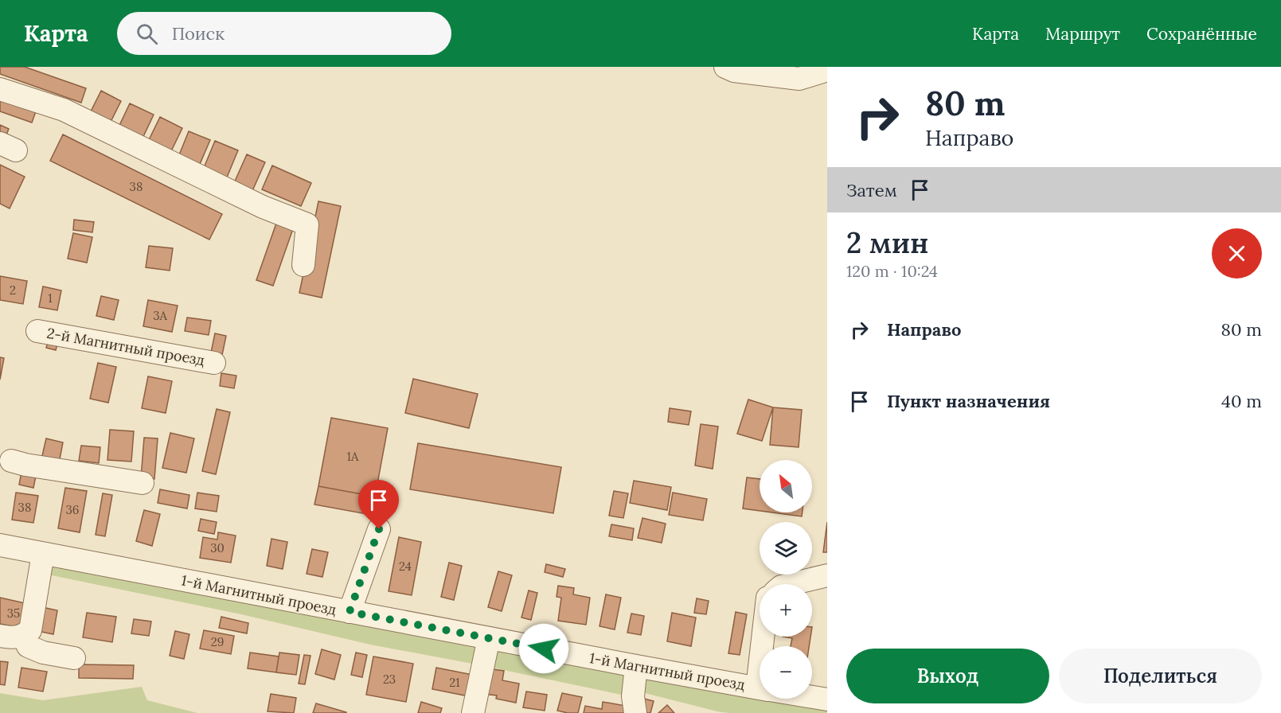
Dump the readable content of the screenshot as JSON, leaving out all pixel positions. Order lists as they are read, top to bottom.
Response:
{
  "streets": {
    "street": ["2-й Магнитный проезд", "1-й Магнитный проезд"]
  },
  "house_numbers": [
    "38",
    "2",
    "1",
    "3А",
    "1А",
    "38",
    "36",
    "30",
    "24",
    "35",
    "29",
    "23",
    "21"
  ],
  "north": "top left",
  "page": {
    "header": "Карта",
    "search": "Поиск",
    "nav": ["Карта", "Маршрут", "Сохранённые"],
    "turn": ["80 m", "Направо"],
    "then": "Затем",
    "heading": ["2 мин", "120 m · 10:24"],
    "list": [
      {
        "name": "Направо",
        "value": "80 m"
      },
      {
        "name": "Пункт назначения",
        "value": "40 m"
      }
    ],
    "map_buttons": ["+", "−"],
    "buttons": ["Выход", "Поделиться"]
  }
}
